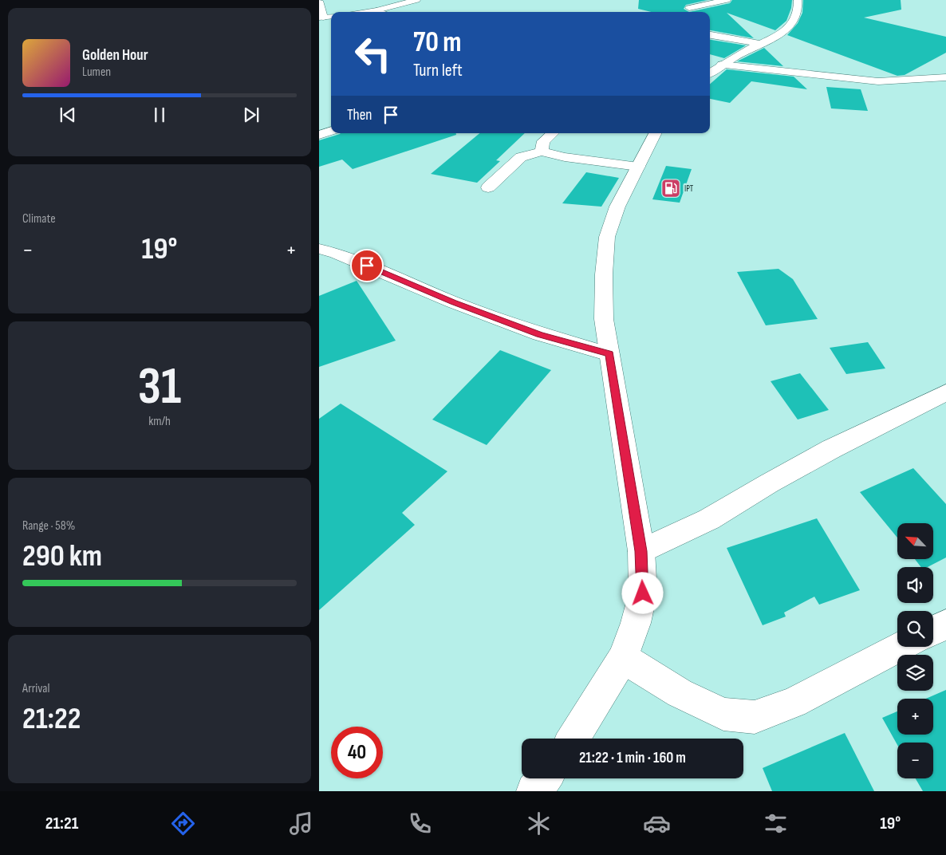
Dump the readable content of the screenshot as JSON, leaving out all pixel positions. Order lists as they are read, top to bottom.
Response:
{
  "places": {
    "fuel station": ["IPT"]
  },
  "north": "top left",
  "page": {
    "turn": ["70 m", "Turn left"],
    "song": ["Golden Hour", "Lumen"],
    "then": "Then",
    "tile": [
      "Climate",
      ["31", "km/h"],
      ["Range · 58%", "290 km"],
      ["Arrival", "21:22"]
    ],
    "heat": ["−", "19°", "+"],
    "map_buttons": ["+", "−"],
    "limit": "40",
    "trip": "21:22 · 1 min · 160 m",
    "tabs": ["21:21", "19°"]
  }
}
